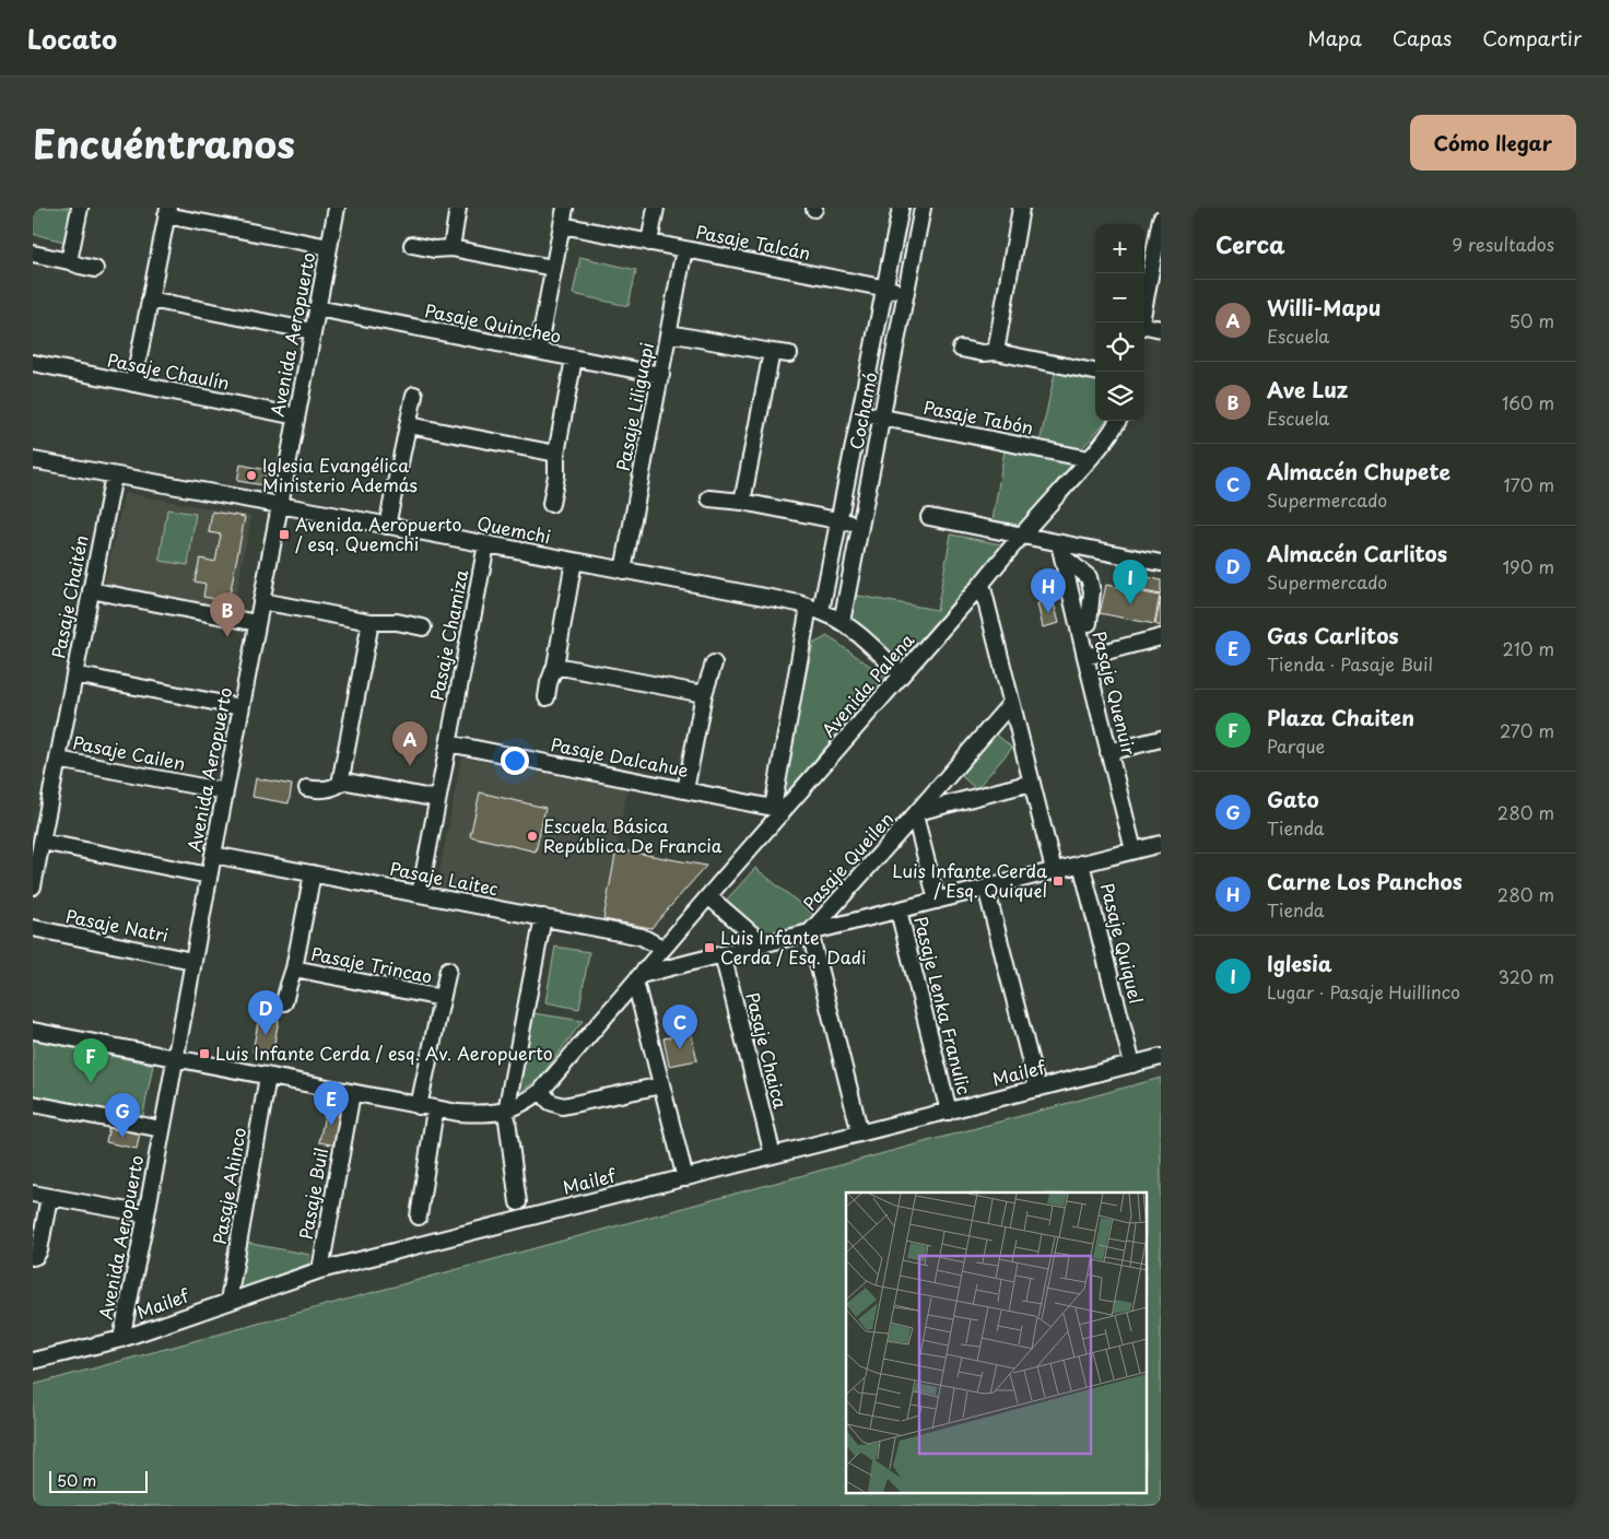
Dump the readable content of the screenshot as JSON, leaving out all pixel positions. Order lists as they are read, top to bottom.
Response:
{
  "streets": {
    "street": [
      "Pasaje Talcán",
      "Pasaje Quincheo",
      "Avenida Aeropuerto",
      "Pasaje Chaulín",
      "Pasaje Liliguapi",
      "Cochamó",
      "Pasaje Tabón",
      "Quemchi",
      "Pasaje Chaitén",
      "Pasaje Chamiza",
      "Avenida Palena",
      "Pasaje Quenuir",
      "Pasaje Cailen",
      "Pasaje Dalcahue",
      "Pasaje Queilen",
      "Pasaje Laitec",
      "Pasaje Natri",
      "Pasaje Quiquel",
      "Pasaje Trincao",
      "Pasaje Lenka Franulic",
      "Pasaje Chaica",
      "Mailef",
      "Pasaje Ahinco",
      "Pasaje Buil"
    ]
  },
  "crossings": [
    ["Pasaje Talcán", "Pasaje Liliguapi"],
    ["Pasaje Talcán", "Cochamó"],
    ["Pasaje Quincheo", "Avenida Aeropuerto"],
    ["Pasaje Quincheo", "Pasaje Liliguapi"],
    ["Avenida Aeropuerto", "Pasaje Chaulín"],
    ["Avenida Aeropuerto", "Quemchi"],
    ["Avenida Aeropuerto", "Pasaje Cailen"],
    ["Avenida Aeropuerto", "Pasaje Laitec"],
    ["Avenida Aeropuerto", "Pasaje Natri"],
    ["Avenida Aeropuerto", "Mailef"],
    ["Pasaje Liliguapi", "Quemchi"],
    ["Cochamó", "Pasaje Tabón"],
    ["Cochamó", "Quemchi"],
    ["Cochamó", "Avenida Palena"],
    ["Cochamó", "Pasaje Dalcahue"],
    ["Pasaje Tabón", "Avenida Palena"],
    ["Quemchi", "Pasaje Chaitén"],
    ["Quemchi", "Pasaje Chamiza"],
    ["Quemchi", "Avenida Palena"],
    ["Pasaje Chaitén", "Pasaje Cailen"],
    ["Pasaje Chamiza", "Pasaje Dalcahue"],
    ["Pasaje Chamiza", "Pasaje Laitec"],
    ["Avenida Palena", "Pasaje Dalcahue"],
    ["Avenida Palena", "Pasaje Laitec"],
    ["Pasaje Laitec", "Pasaje Trincao"],
    ["Pasaje Quiquel", "Mailef"],
    ["Pasaje Lenka Franulic", "Mailef"],
    ["Pasaje Chaica", "Mailef"],
    ["Mailef", "Pasaje Ahinco"],
    ["Mailef", "Pasaje Buil"]
  ],
  "places": {
    "other": ["Iglesia Evangélica Ministerio Además", "Escuela Básica República De Francia"],
    "transit": [
      "Avenida Aeropuerto / esq. Quemchi",
      "Luis Infante Cerda / Esq. Quiquel",
      "Luis Infante Cerda / Esq. Dadi",
      "Luis Infante Cerda / esq. Av. Aeropuerto"
    ]
  },
  "scale_bar": "50 m",
  "page": {
    "header": "Locato",
    "nav": ["Mapa", "Capas", "Compartir"],
    "title": "Encuéntranos",
    "buttons": "Cómo llegar",
    "heading": ["Cerca", "9 resultados"],
    "map_buttons": ["+", "−"],
    "list": [
      {
        "mark": "A",
        "name": "Willi-Mapu",
        "note": "Escuela",
        "value": "50 m"
      },
      {
        "mark": "B",
        "name": "Ave Luz",
        "note": "Escuela",
        "value": "160 m"
      },
      {
        "mark": "C",
        "name": "Almacén Chupete",
        "note": "Supermercado",
        "value": "170 m"
      },
      {
        "mark": "D",
        "name": "Almacén Carlitos",
        "note": "Supermercado",
        "value": "190 m"
      },
      {
        "mark": "E",
        "name": "Gas Carlitos",
        "note": "Tienda · Pasaje Buil",
        "value": "210 m"
      },
      {
        "mark": "F",
        "name": "Plaza Chaiten",
        "note": "Parque",
        "value": "270 m"
      },
      {
        "mark": "G",
        "name": "Gato",
        "note": "Tienda",
        "value": "280 m"
      },
      {
        "mark": "H",
        "name": "Carne Los Panchos",
        "note": "Tienda",
        "value": "280 m"
      },
      {
        "mark": "I",
        "name": "Iglesia",
        "note": "Lugar · Pasaje Huillinco",
        "value": "320 m"
      }
    ],
    "pins": [
      "I",
      "H",
      "B",
      "A",
      "D",
      "C",
      "F",
      "E",
      "G"
    ],
    "scale": "50 m"
  }
}
